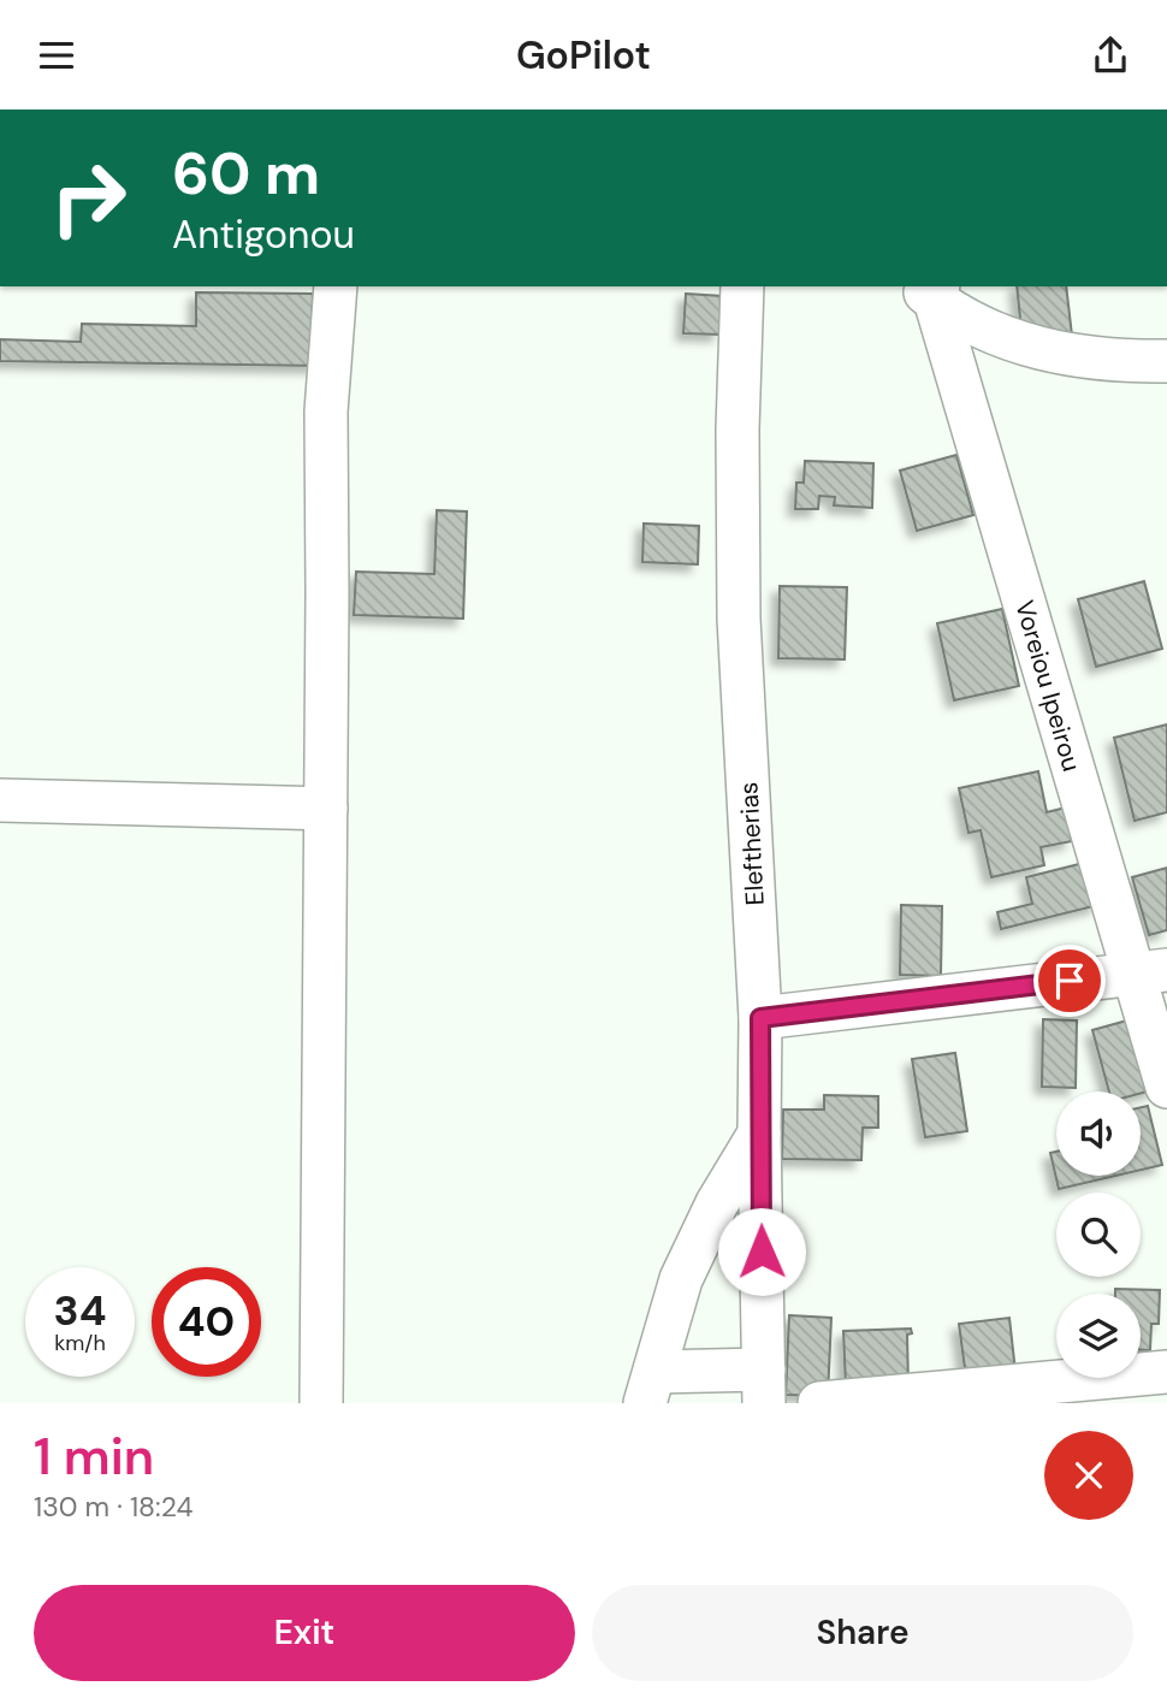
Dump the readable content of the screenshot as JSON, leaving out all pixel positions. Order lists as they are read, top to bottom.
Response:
{
  "streets": {
    "street": ["Voreiou Ipeirou", "Eleftherias"]
  },
  "page": {
    "header": "GoPilot",
    "turn": ["60 m", "Antigonou"],
    "speed": "34 km/h",
    "limit": "40",
    "heading": ["1 min", "130 m · 18:24"],
    "buttons": ["Exit", "Share"]
  }
}
